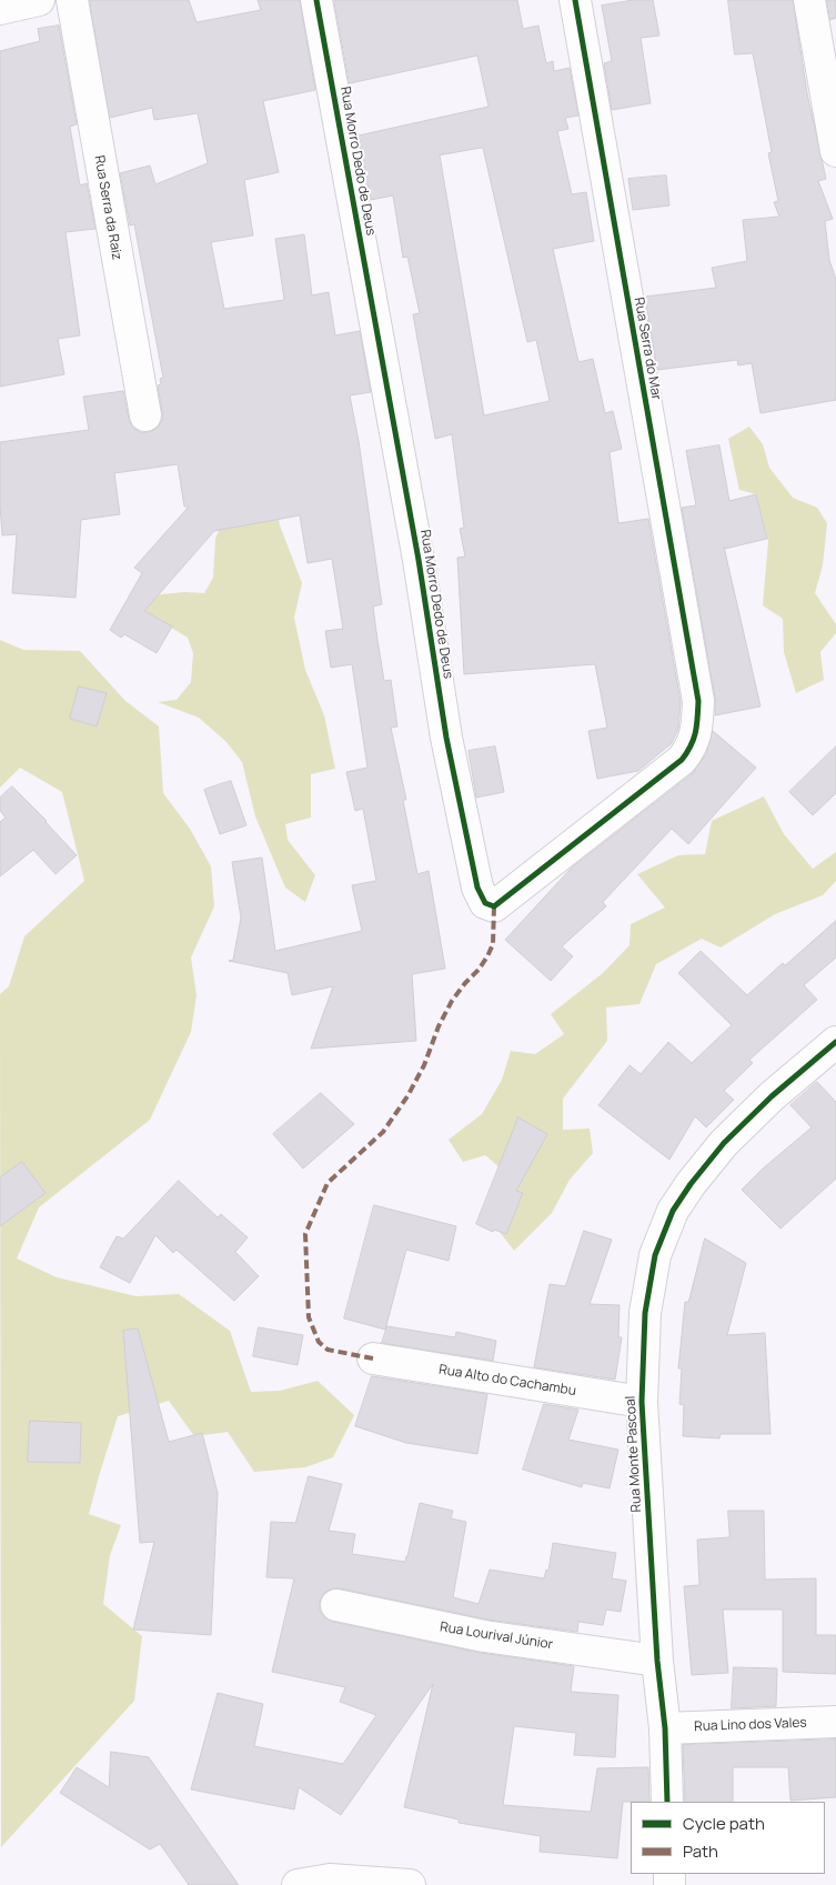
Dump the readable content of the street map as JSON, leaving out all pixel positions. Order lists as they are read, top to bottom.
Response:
{
  "streets": {
    "street": [
      "Rua Morro Dedo de Deus",
      "Rua Serra da Raiz",
      "Rua Serra do Mar",
      "Rua Alto do Cachambu",
      "Rua Monte Pascoal",
      "Rua Lourival Júnior",
      "Rua Lino dos Vales"
    ]
  },
  "crossings": [
    ["Rua Morro Dedo de Deus", "Rua Serra do Mar"],
    ["Rua Alto do Cachambu", "Rua Monte Pascoal"],
    ["Rua Monte Pascoal", "Rua Lourival Júnior"],
    ["Rua Monte Pascoal", "Rua Lino dos Vales"]
  ],
  "legend": ["Cycle path", "Path"]
}
